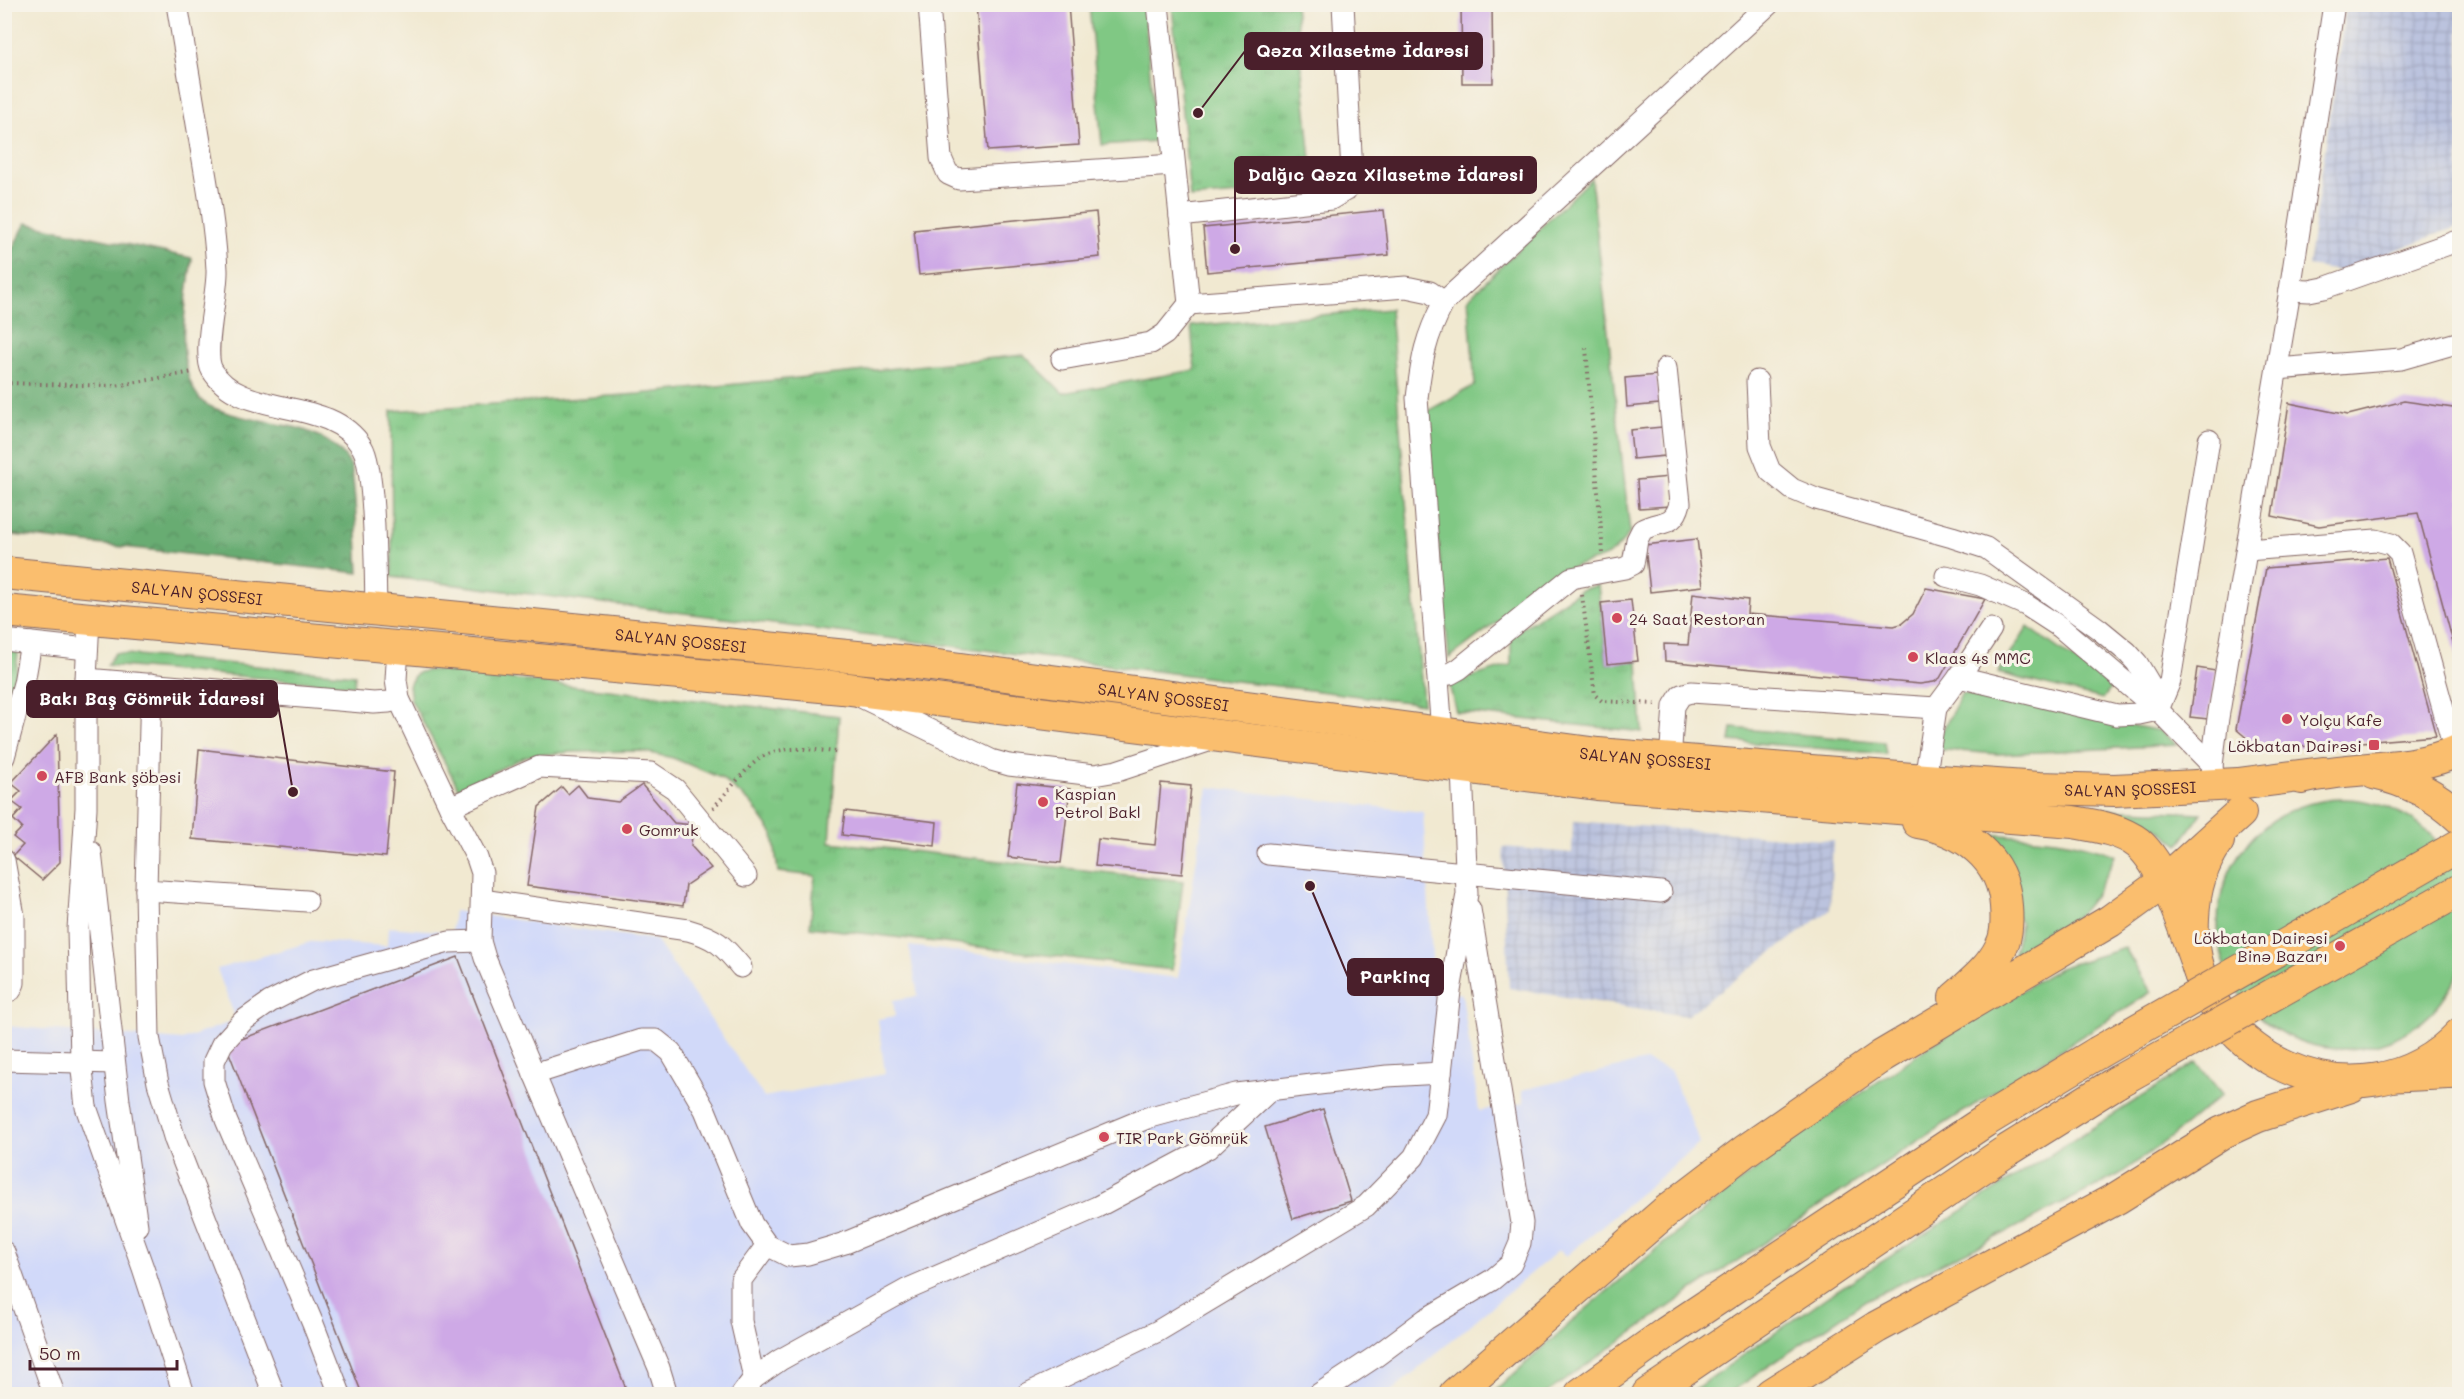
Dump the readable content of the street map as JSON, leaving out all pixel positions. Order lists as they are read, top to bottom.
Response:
{
  "streets": {
    "highway": ["SALYAN ŞOSSESI"]
  },
  "places": {
    "other": [
      "Qəza Xilasetmə İdarəsi",
      "Dalğıc Qəza Xilasetmə İdarəsi",
      "24 Saat Restoran",
      "Klaas 4s MMC",
      "Yolçu Kafe",
      "AFB Bank şöbəsi",
      "Bakı Baş Gömrük İdarəsi",
      "Kaspian Petrol Bakl",
      "Gomruk",
      "Parkinq",
      "Lökbatan Dairəsi Binə Bazarı",
      "TIR Park Gömrük"
    ],
    "transit": ["Lökbatan Dairəsi"]
  },
  "scale_bar": "50 m"
}
